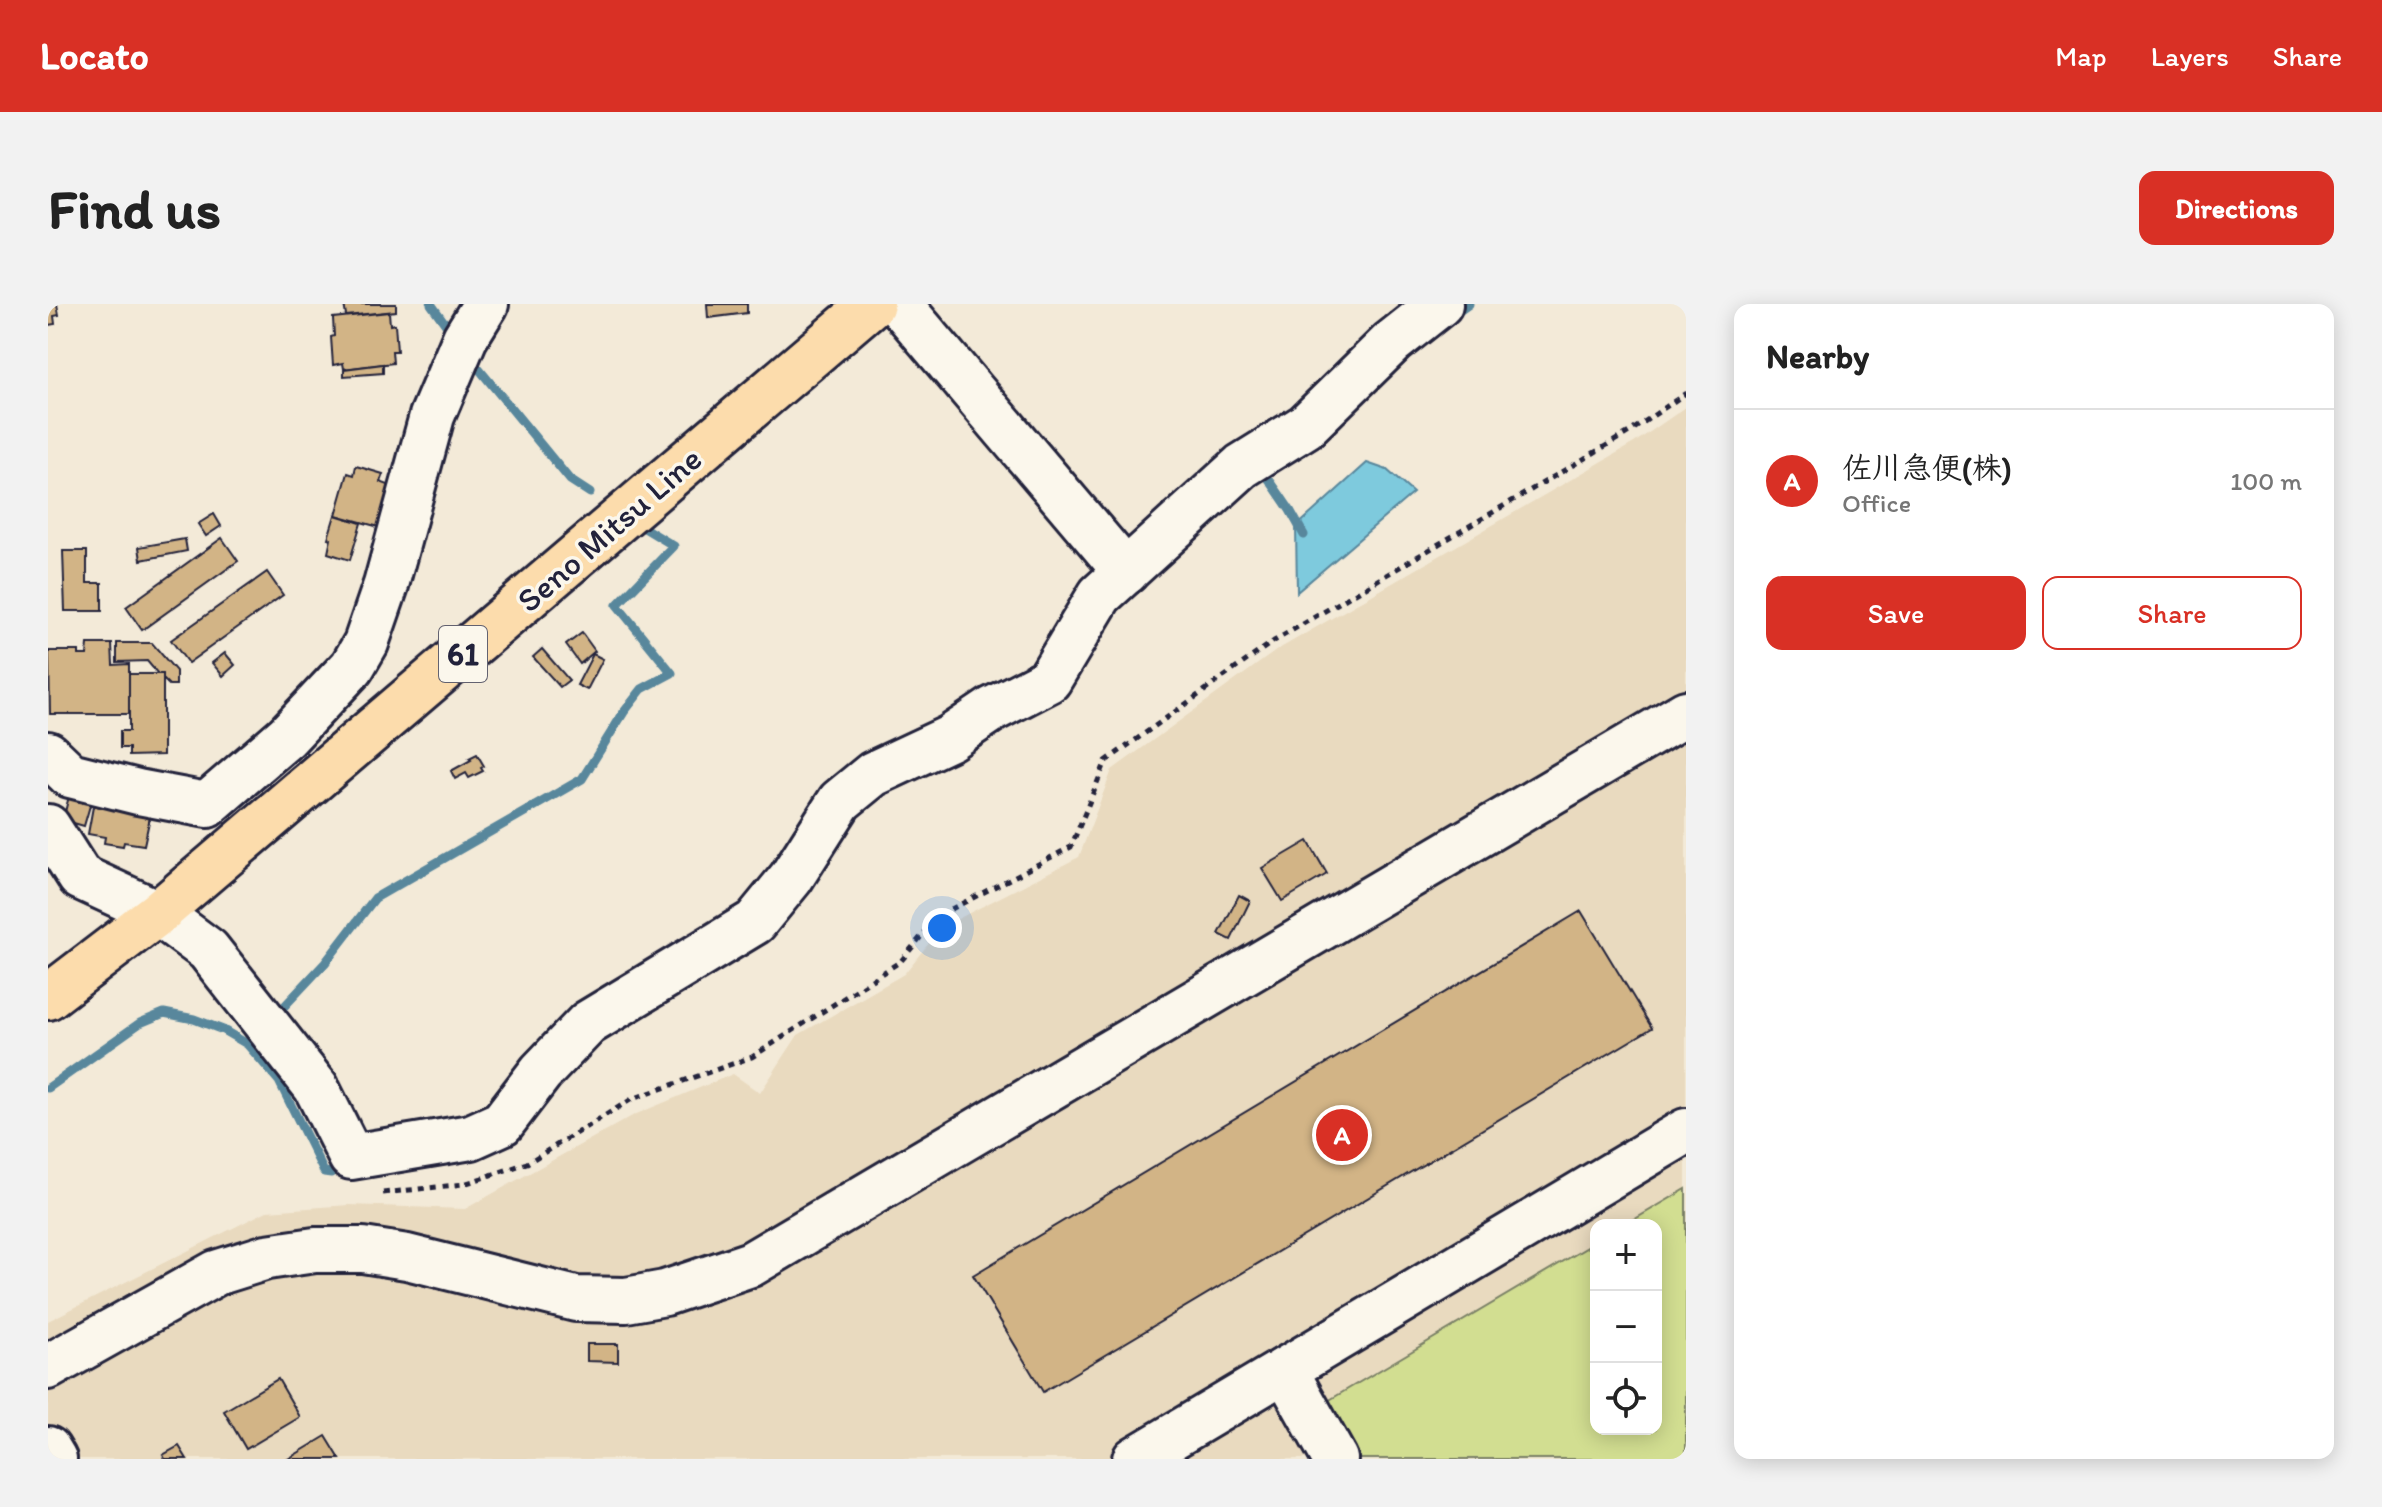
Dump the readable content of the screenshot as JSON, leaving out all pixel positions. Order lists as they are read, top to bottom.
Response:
{
  "streets": {
    "main road": ["Seno Mitsu Line", "61"]
  },
  "page": {
    "header": "Locato",
    "nav": ["Map", "Layers", "Share"],
    "buttons": [
      "Directions",
      ["Save", "Share"]
    ],
    "title": "Find us",
    "heading": "Nearby",
    "list": [
      {
        "mark": "A",
        "name": "佐川急便(株)",
        "note": "Office",
        "value": "100 m"
      }
    ],
    "pins": "A",
    "map_buttons": ["+", "−"]
  }
}
